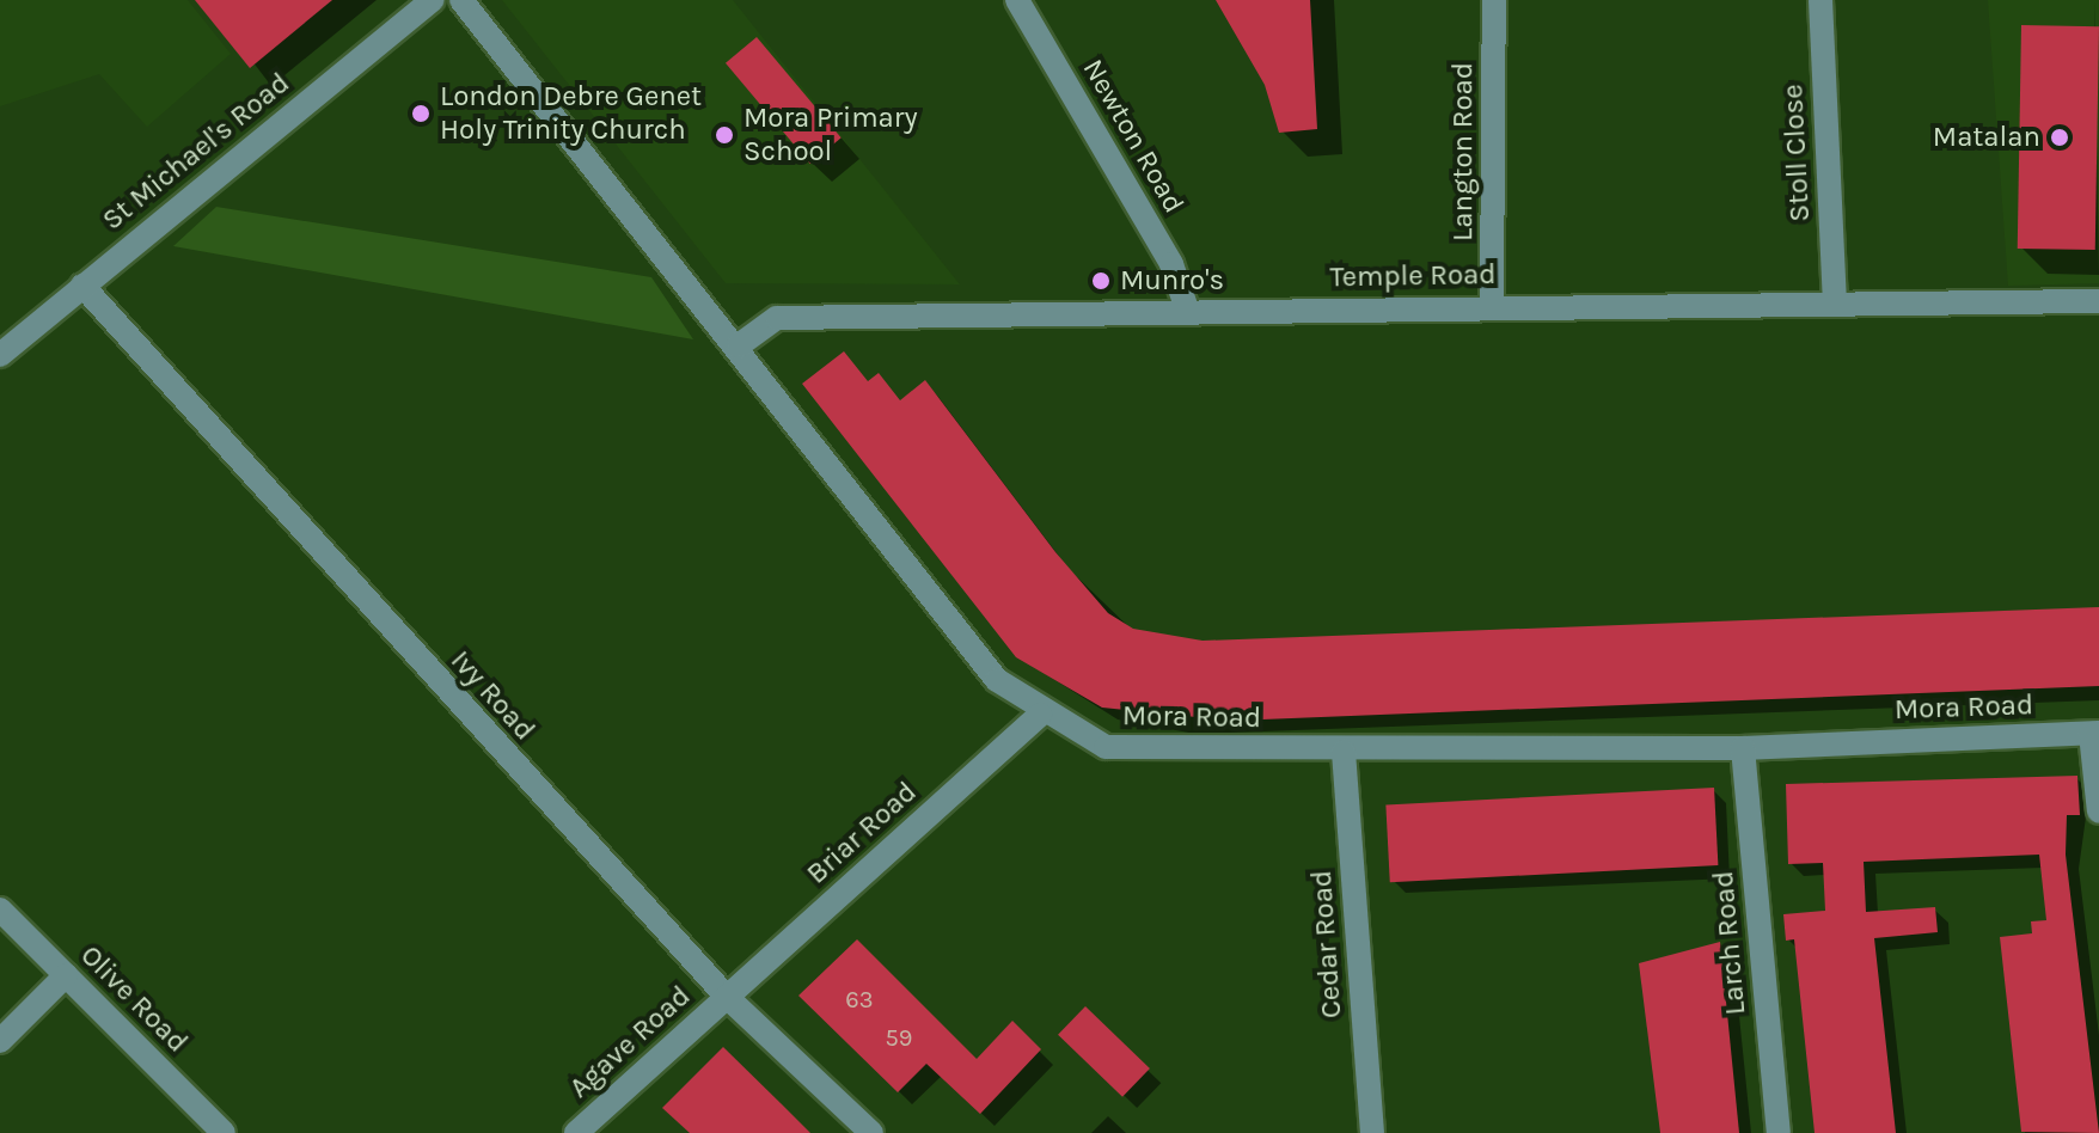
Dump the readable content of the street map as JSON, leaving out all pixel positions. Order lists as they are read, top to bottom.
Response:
{
  "streets": {
    "street": [
      "Newton Road",
      "St Michael's Road",
      "Langton Road",
      "Stoll Close",
      "Temple Road",
      "Ivy Road",
      "Mora Road",
      "Briar Road",
      "Larch Road",
      "Cedar Road",
      "Olive Road",
      "Agave Road"
    ]
  },
  "crossings": [
    ["Newton Road", "Temple Road"],
    ["St Michael's Road", "Ivy Road"],
    ["Langton Road", "Temple Road"],
    ["Stoll Close", "Temple Road"],
    ["Temple Road", "Mora Road"],
    ["Ivy Road", "Briar Road"],
    ["Ivy Road", "Agave Road"],
    ["Mora Road", "Briar Road"],
    ["Mora Road", "Larch Road"],
    ["Mora Road", "Cedar Road"],
    ["Briar Road", "Agave Road"]
  ],
  "places": [
    "London Debre Genet Holy Trinity Church",
    "Mora Primary School",
    "Matalan",
    "Munro's"
  ],
  "house_numbers": ["63", "59"]
}
